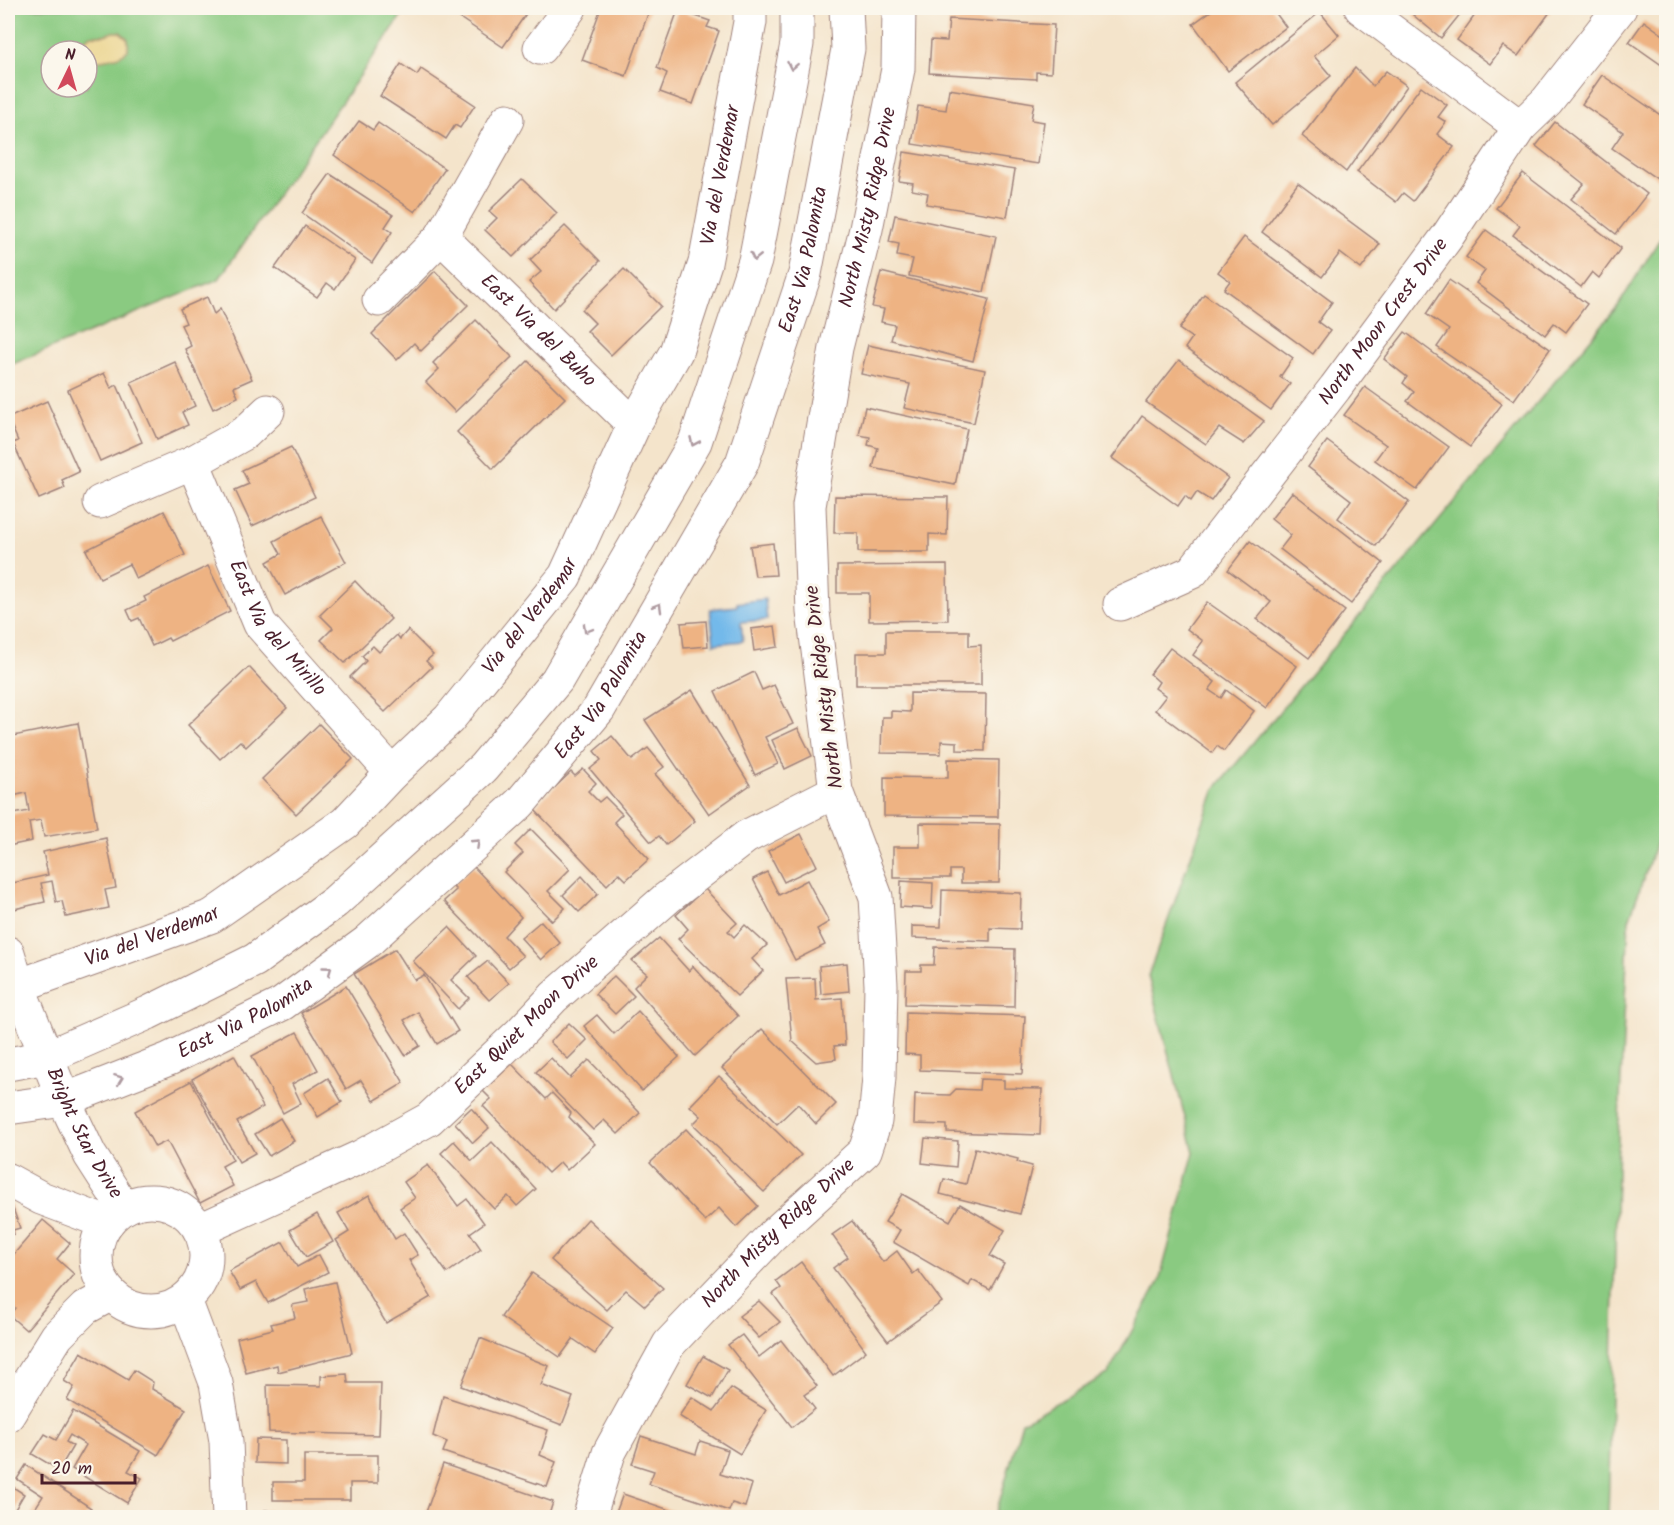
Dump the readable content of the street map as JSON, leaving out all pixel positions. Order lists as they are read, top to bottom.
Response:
{
  "streets": {
    "street": [
      "Via del Verdemar",
      "North Misty Ridge Drive",
      "East Via Palomita",
      "North Moon Crest Drive",
      "East Via del Buho",
      "East Via del Mirillo",
      "East Quiet Moon Drive",
      "Bright Star Drive"
    ]
  },
  "crossings": [
    ["Via del Verdemar", "East Via del Buho"],
    ["Via del Verdemar", "East Via del Mirillo"],
    ["Via del Verdemar", "Bright Star Drive"],
    ["North Misty Ridge Drive", "East Quiet Moon Drive"],
    ["East Via Palomita", "Bright Star Drive"],
    ["East Quiet Moon Drive", "Bright Star Drive"]
  ],
  "scale_bar": "20 m",
  "north": "top"
}
